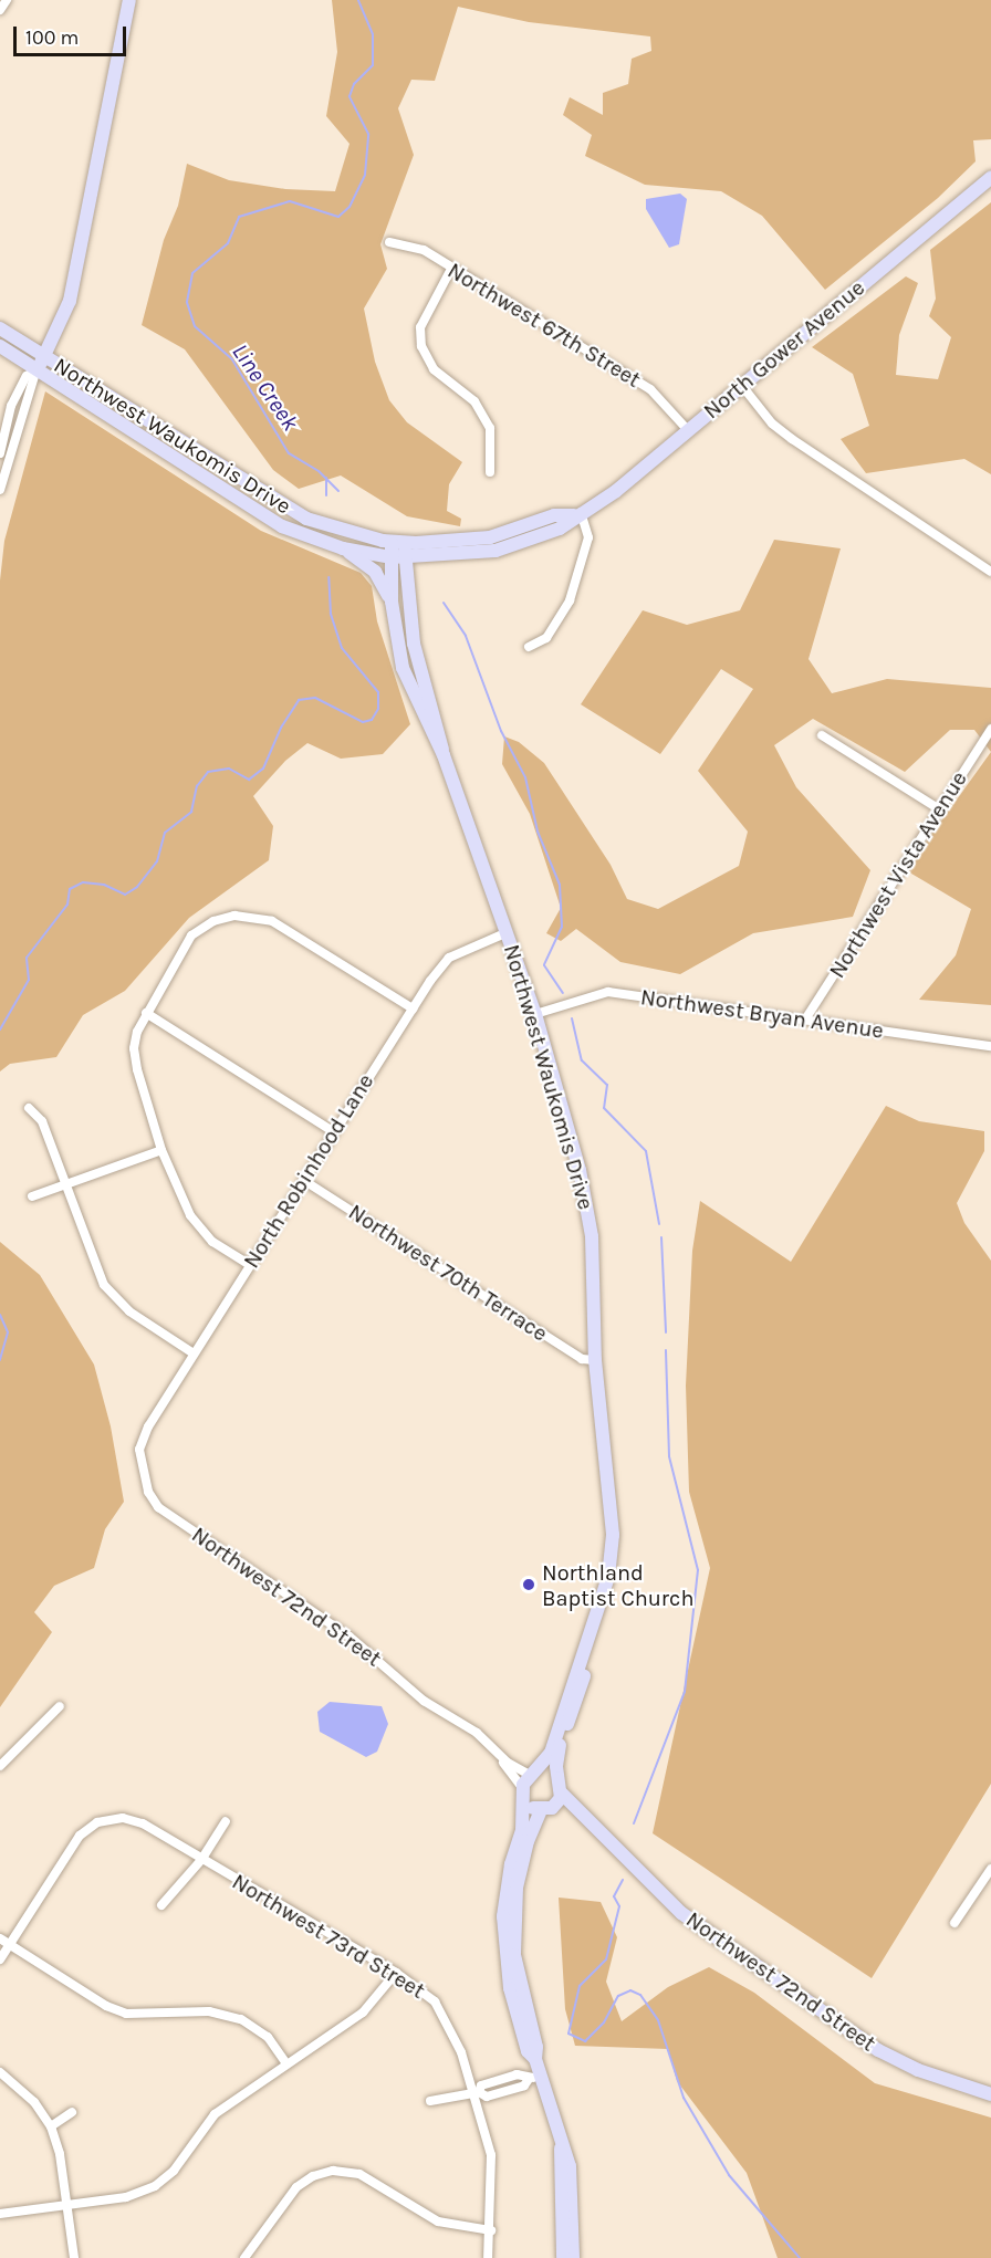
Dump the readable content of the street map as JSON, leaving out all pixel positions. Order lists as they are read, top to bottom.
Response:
{
  "streets": {
    "main road": ["North Gower Avenue", "Northwest Waukomis Drive", "Northwest 72nd Street"],
    "street": [
      "Northwest 67th Street",
      "Northwest Vista Avenue",
      "Northwest Bryan Avenue",
      "North Robinhood Lane",
      "Northwest 70th Terrace",
      "Northwest 73rd Street"
    ]
  },
  "crossings": [
    ["Northwest 67th Street", "North Gower Avenue"],
    ["North Gower Avenue", "Northwest Waukomis Drive"],
    ["Northwest Waukomis Drive", "Northwest Bryan Avenue"],
    ["Northwest Waukomis Drive", "North Robinhood Lane"],
    ["Northwest Waukomis Drive", "Northwest 70th Terrace"],
    ["Northwest Waukomis Drive", "Northwest 72nd Street"],
    ["Northwest Vista Avenue", "Northwest Bryan Avenue"],
    ["North Robinhood Lane", "Northwest 70th Terrace"],
    ["North Robinhood Lane", "Northwest 72nd Street"]
  ],
  "water": ["Line Creek"],
  "places": ["Northland Baptist Church"],
  "scale_bar": "100 m"
}
